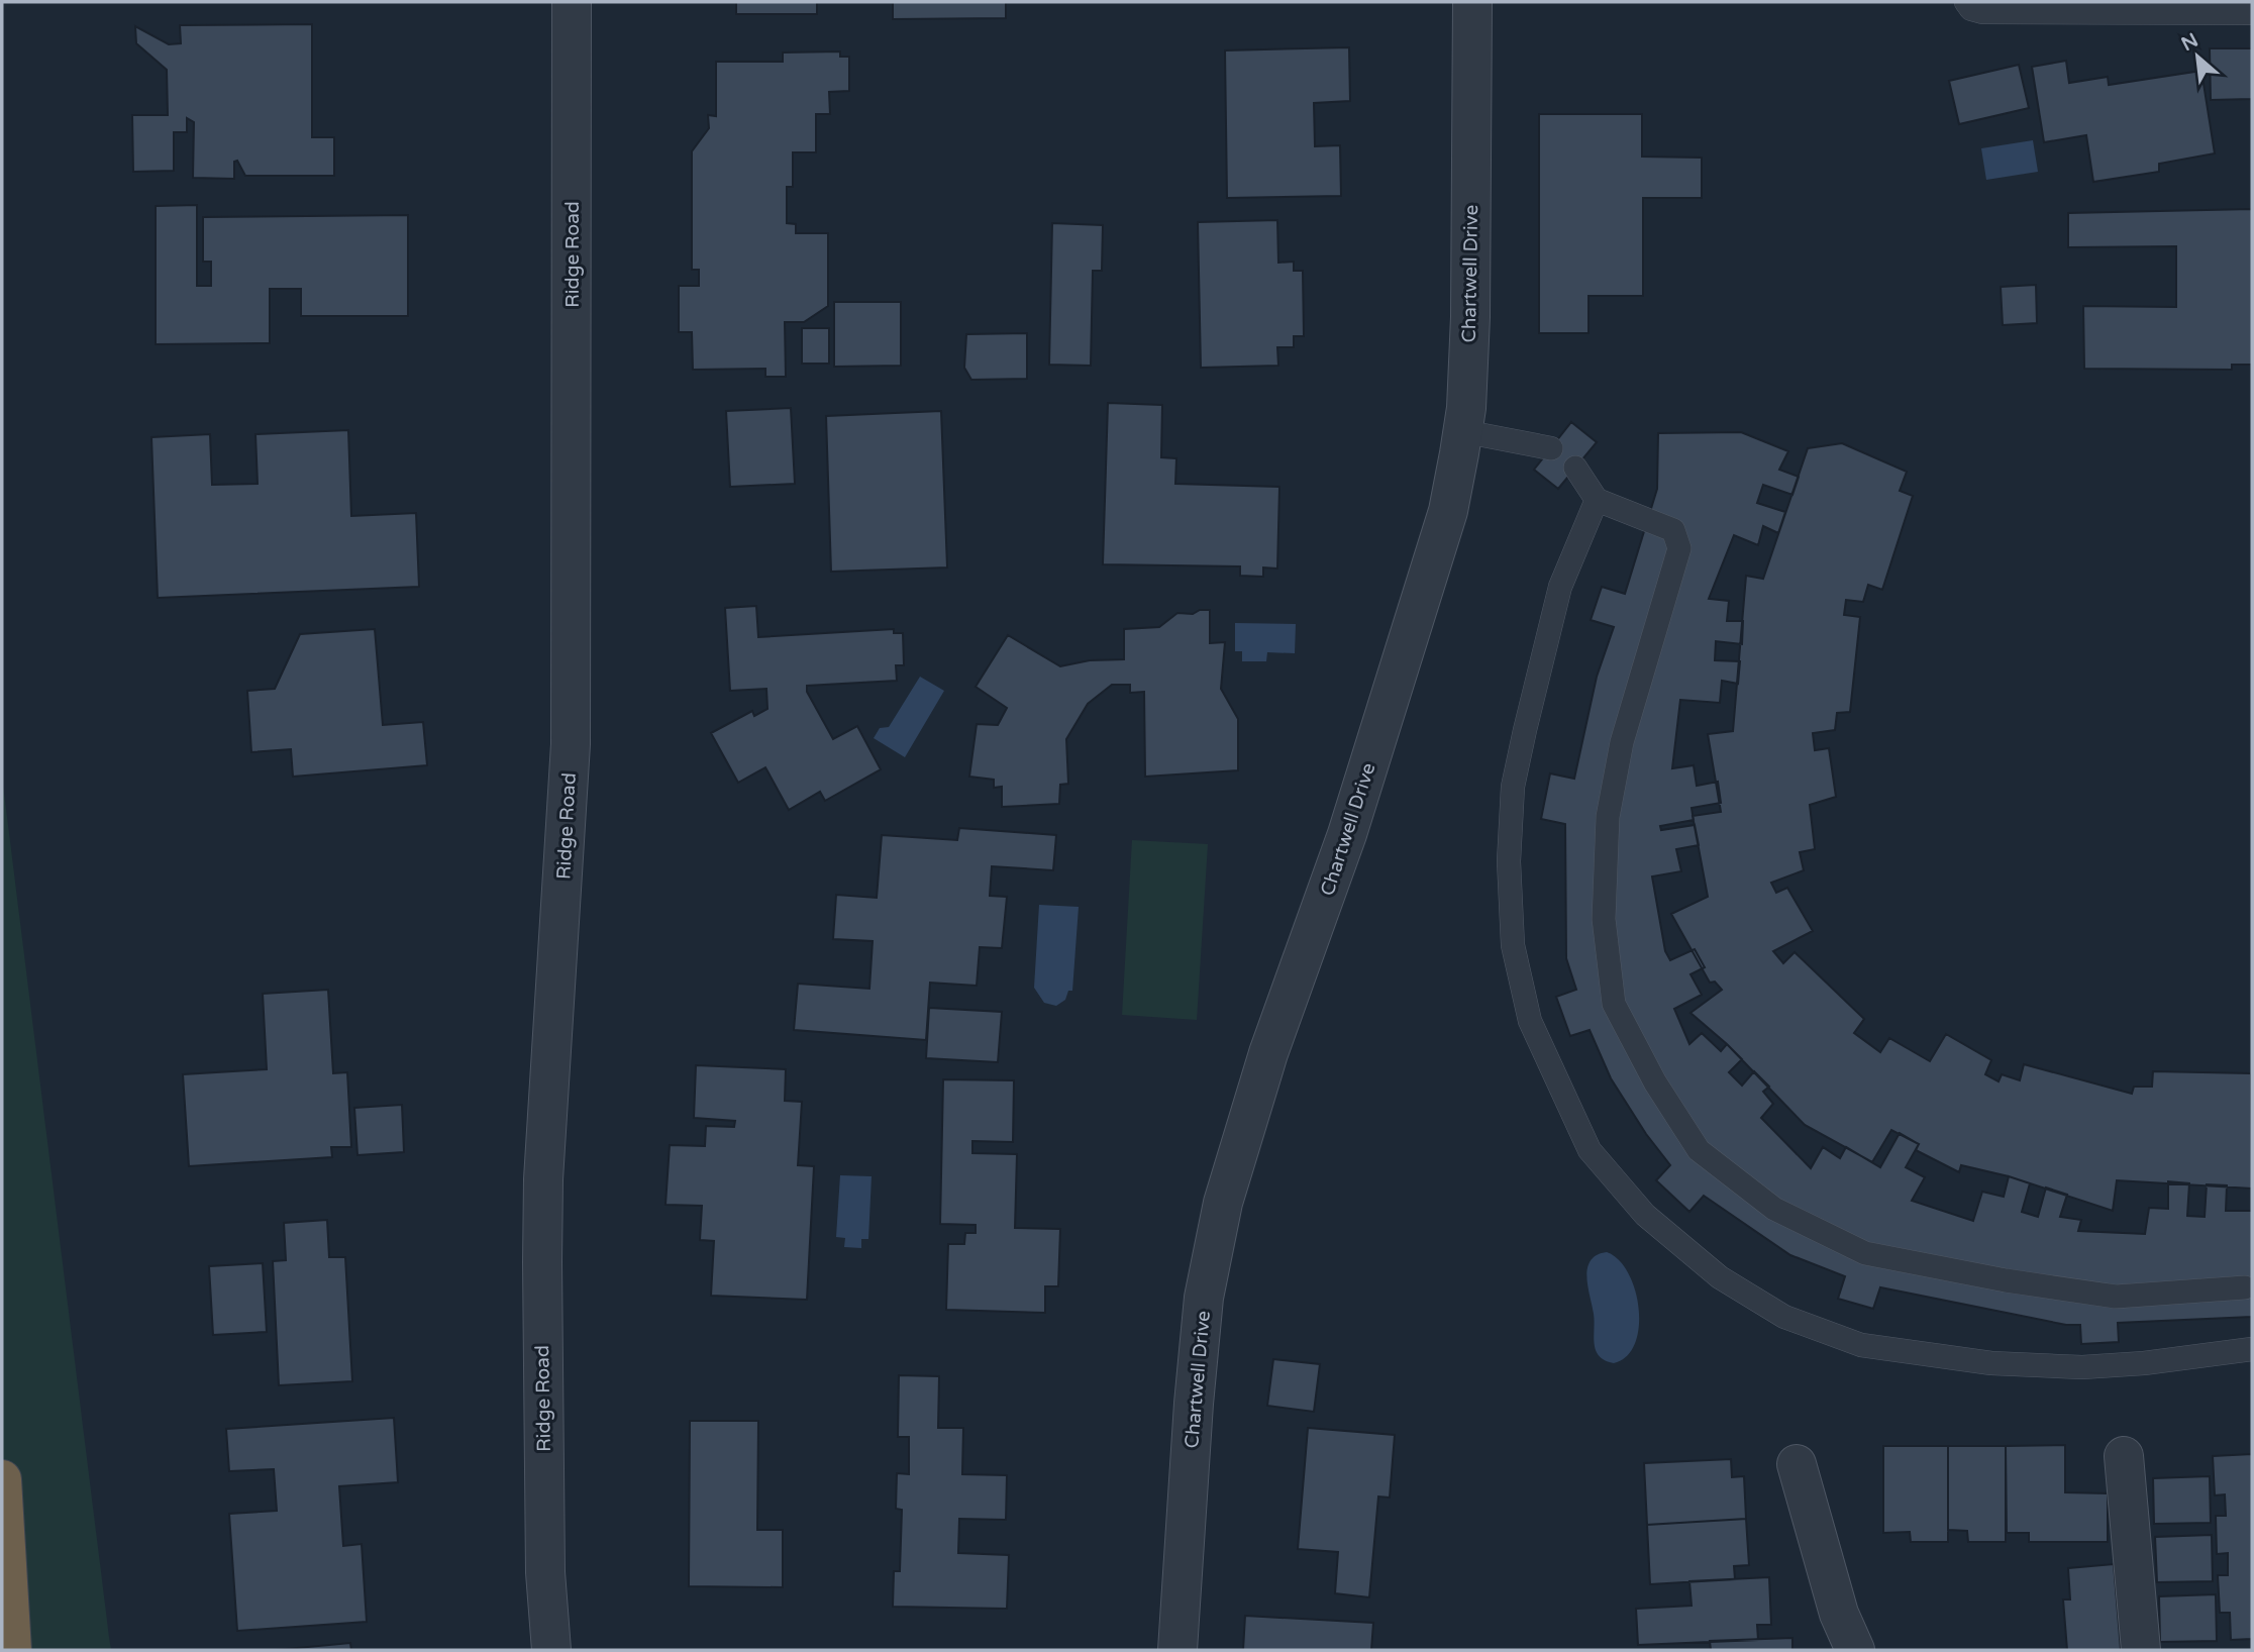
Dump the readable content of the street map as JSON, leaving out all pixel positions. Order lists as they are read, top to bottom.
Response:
{
  "streets": {
    "street": ["Ridge Road", "Chartwell Drive"]
  },
  "north": "top left"
}
